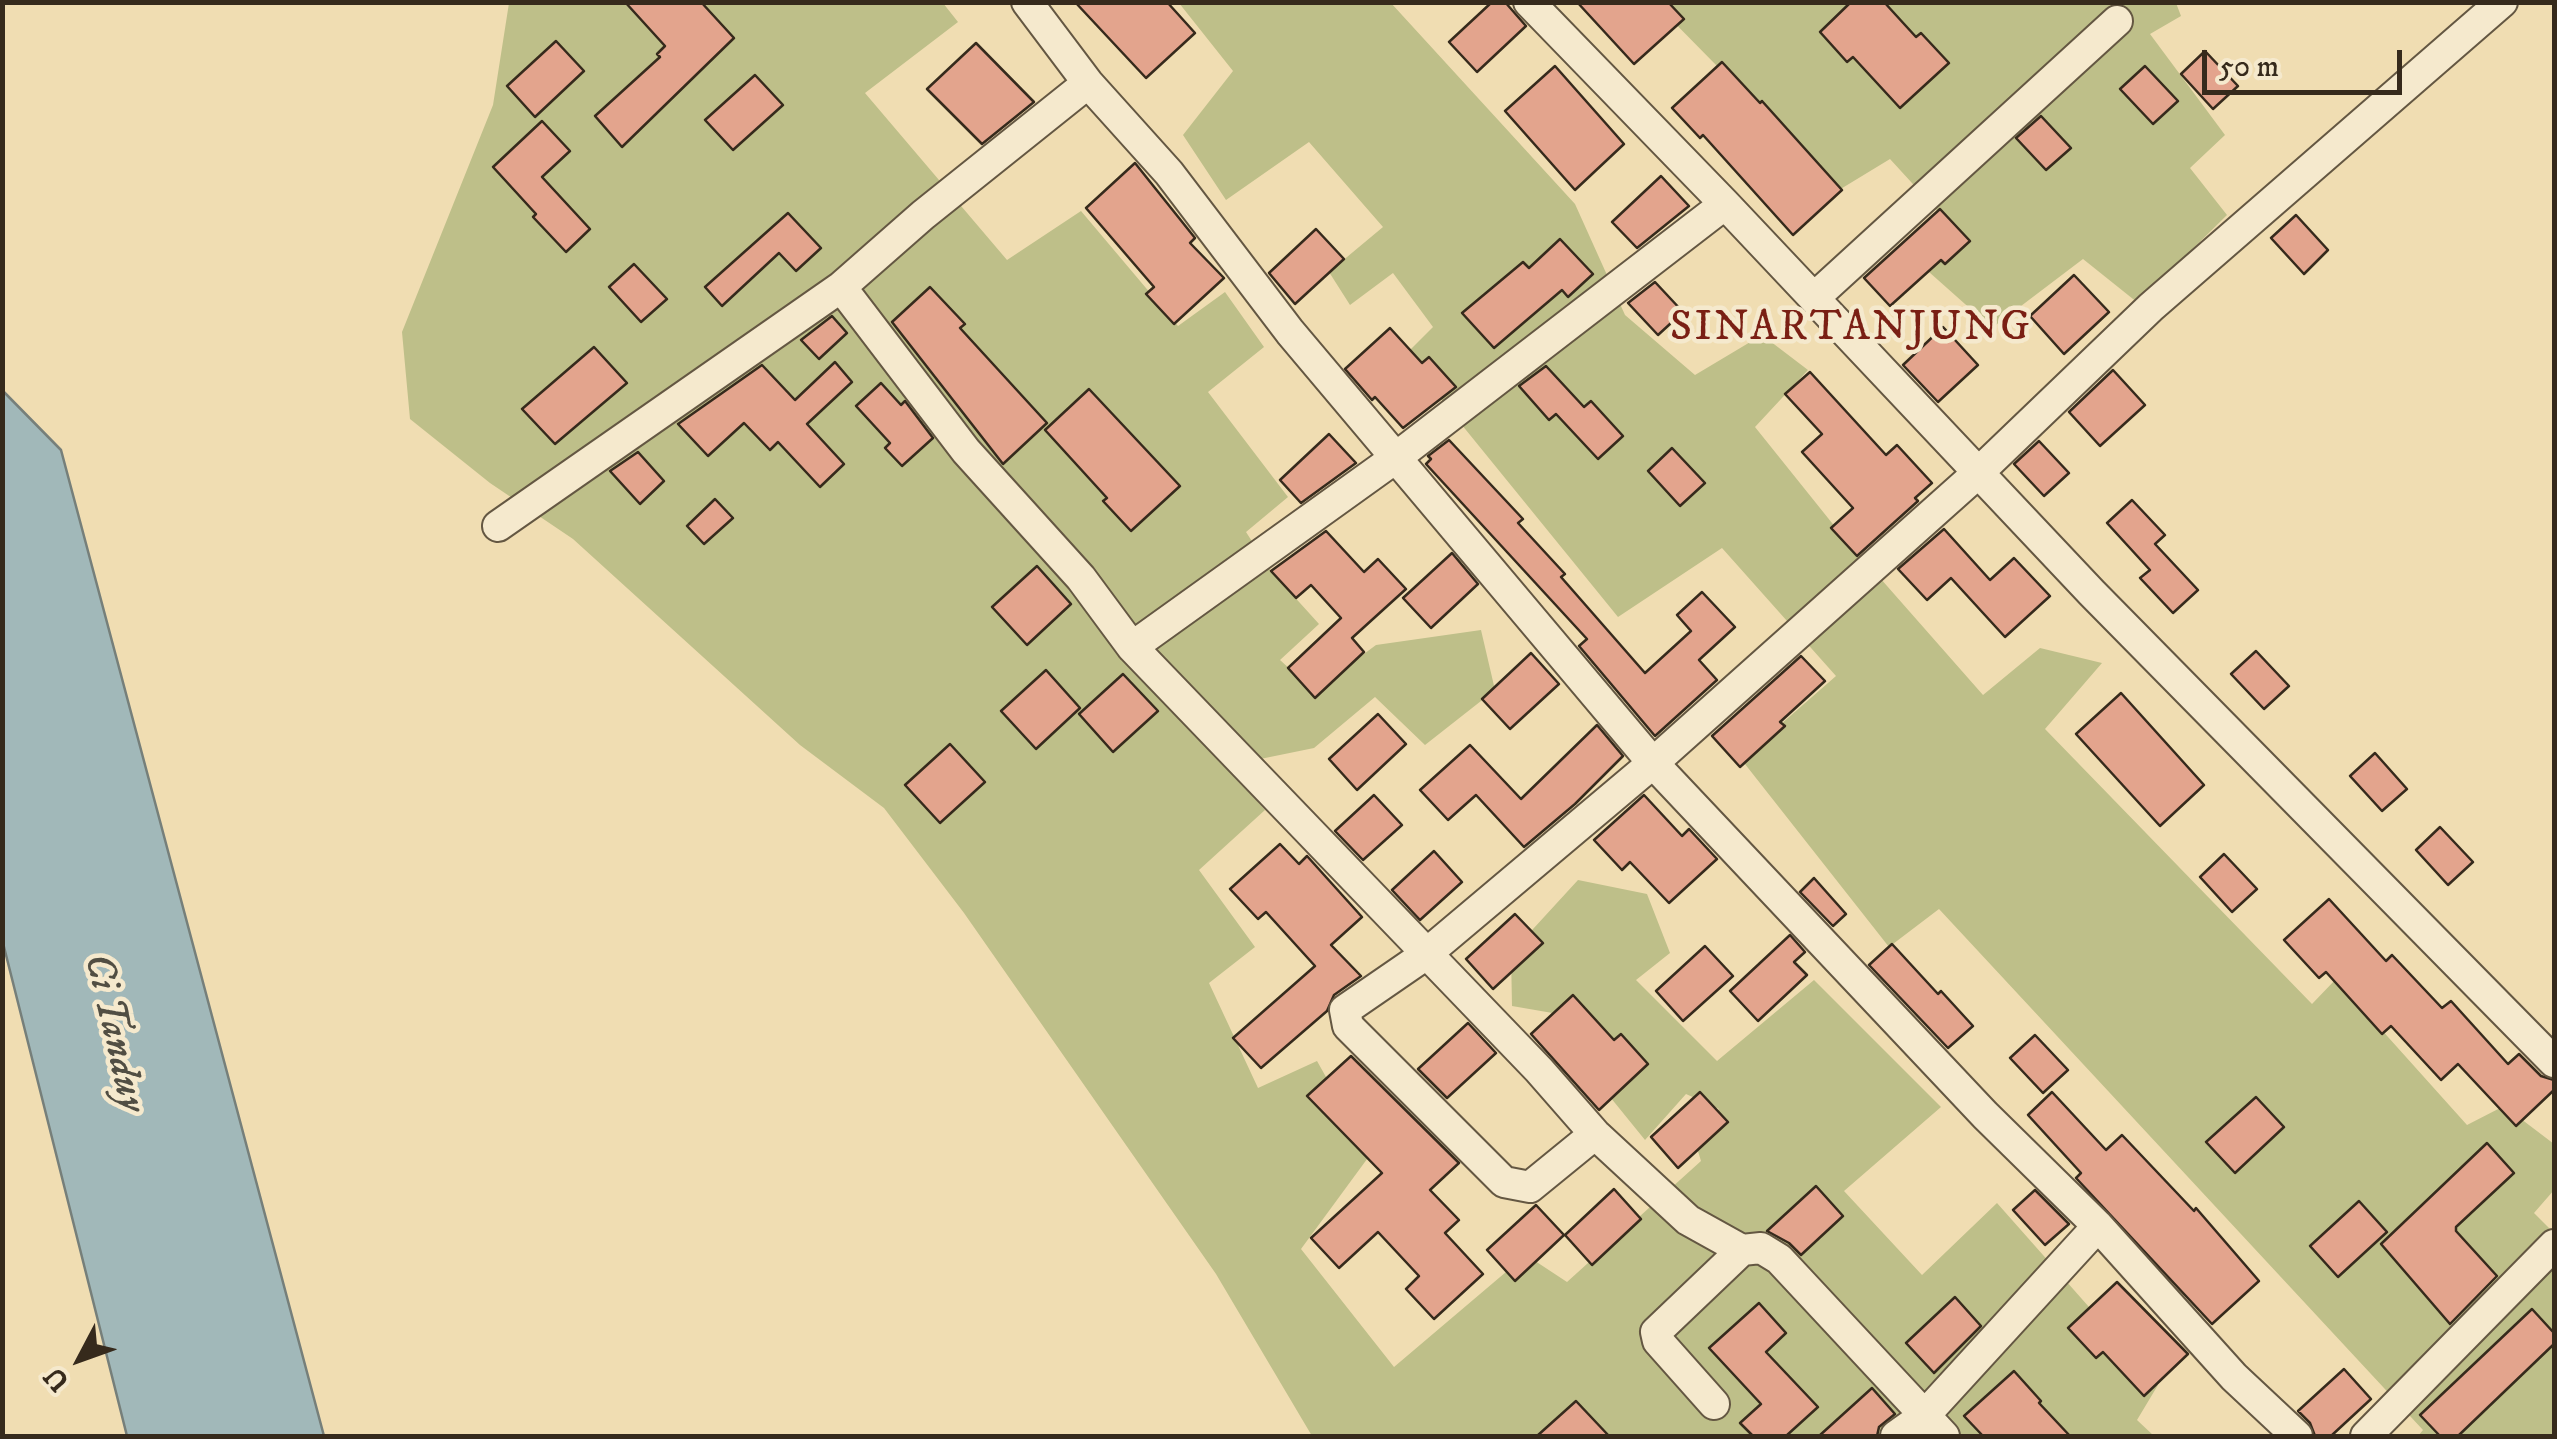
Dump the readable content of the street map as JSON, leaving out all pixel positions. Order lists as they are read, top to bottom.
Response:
{
  "districts": ["SINARTANJUNG"],
  "water": ["Ci Tanduy"],
  "scale_bar": "50 m",
  "north": "bottom left"
}
